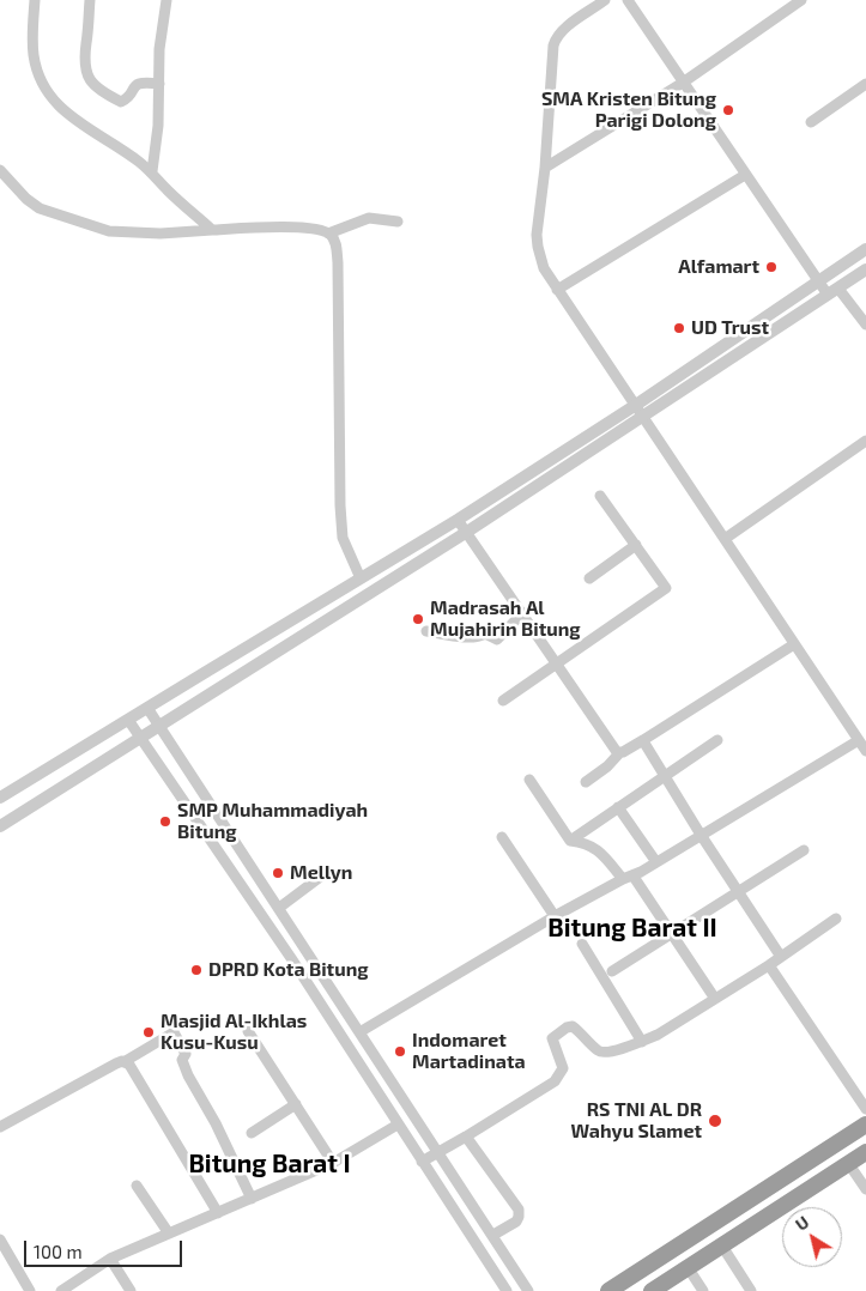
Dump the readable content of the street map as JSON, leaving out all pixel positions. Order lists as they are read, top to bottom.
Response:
{
  "districts": ["Bitung Barat II", "Bitung Barat I"],
  "places": [
    "SMA Kristen Bitung Parigi Dolong",
    "Alfamart",
    "UD Trust",
    "Madrasah Al Mujahirin Bitung",
    "SMP Muhammadiyah Bitung",
    "Mellyn",
    "DPRD Kota Bitung",
    "Masjid Al-Ikhlas Kusu-Kusu",
    "Indomaret Martadinata",
    "RS TNI AL DR Wahyu Slamet"
  ],
  "scale_bar": "100 m",
  "north": "top left"
}
